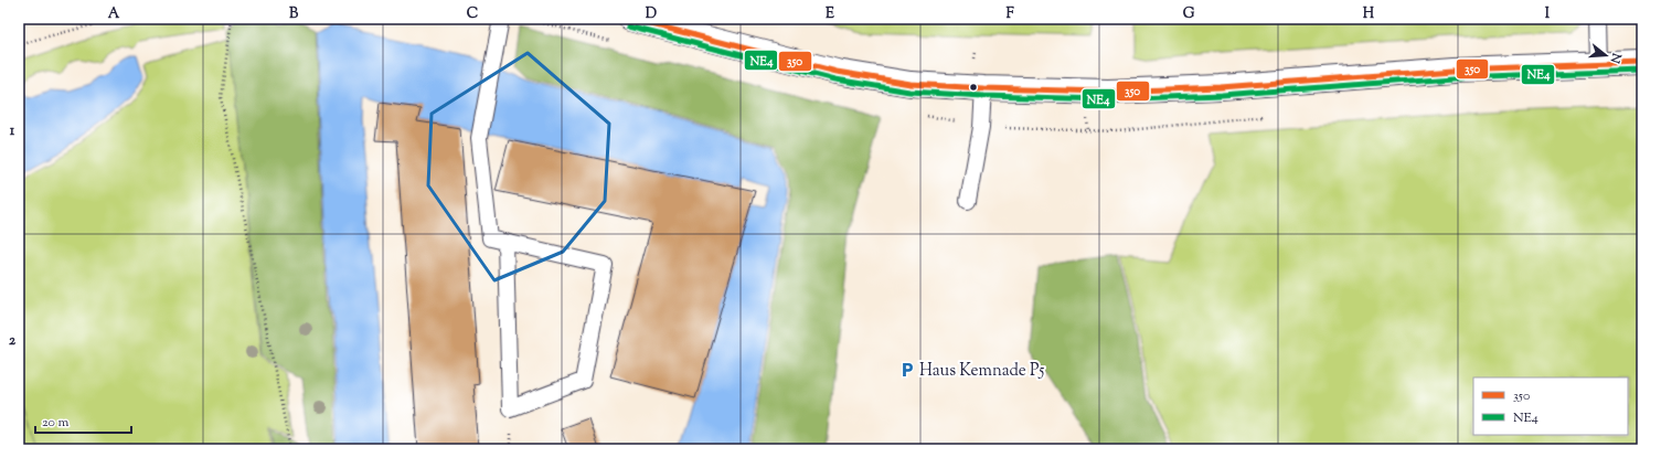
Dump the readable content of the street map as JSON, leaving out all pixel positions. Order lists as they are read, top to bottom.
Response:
{
  "places": {
    "parking": ["Haus Kemnade P5"]
  },
  "lines": ["transit line 350", "transit line NE4"],
  "legend": ["350", "NE4"],
  "scale_bar": "20 m",
  "north": "right",
  "grid": {
    "columns": [
      "A",
      "B",
      "C",
      "D",
      "E",
      "F",
      "G",
      "H",
      "I"
    ],
    "rows": ["1", "2"]
  }
}
